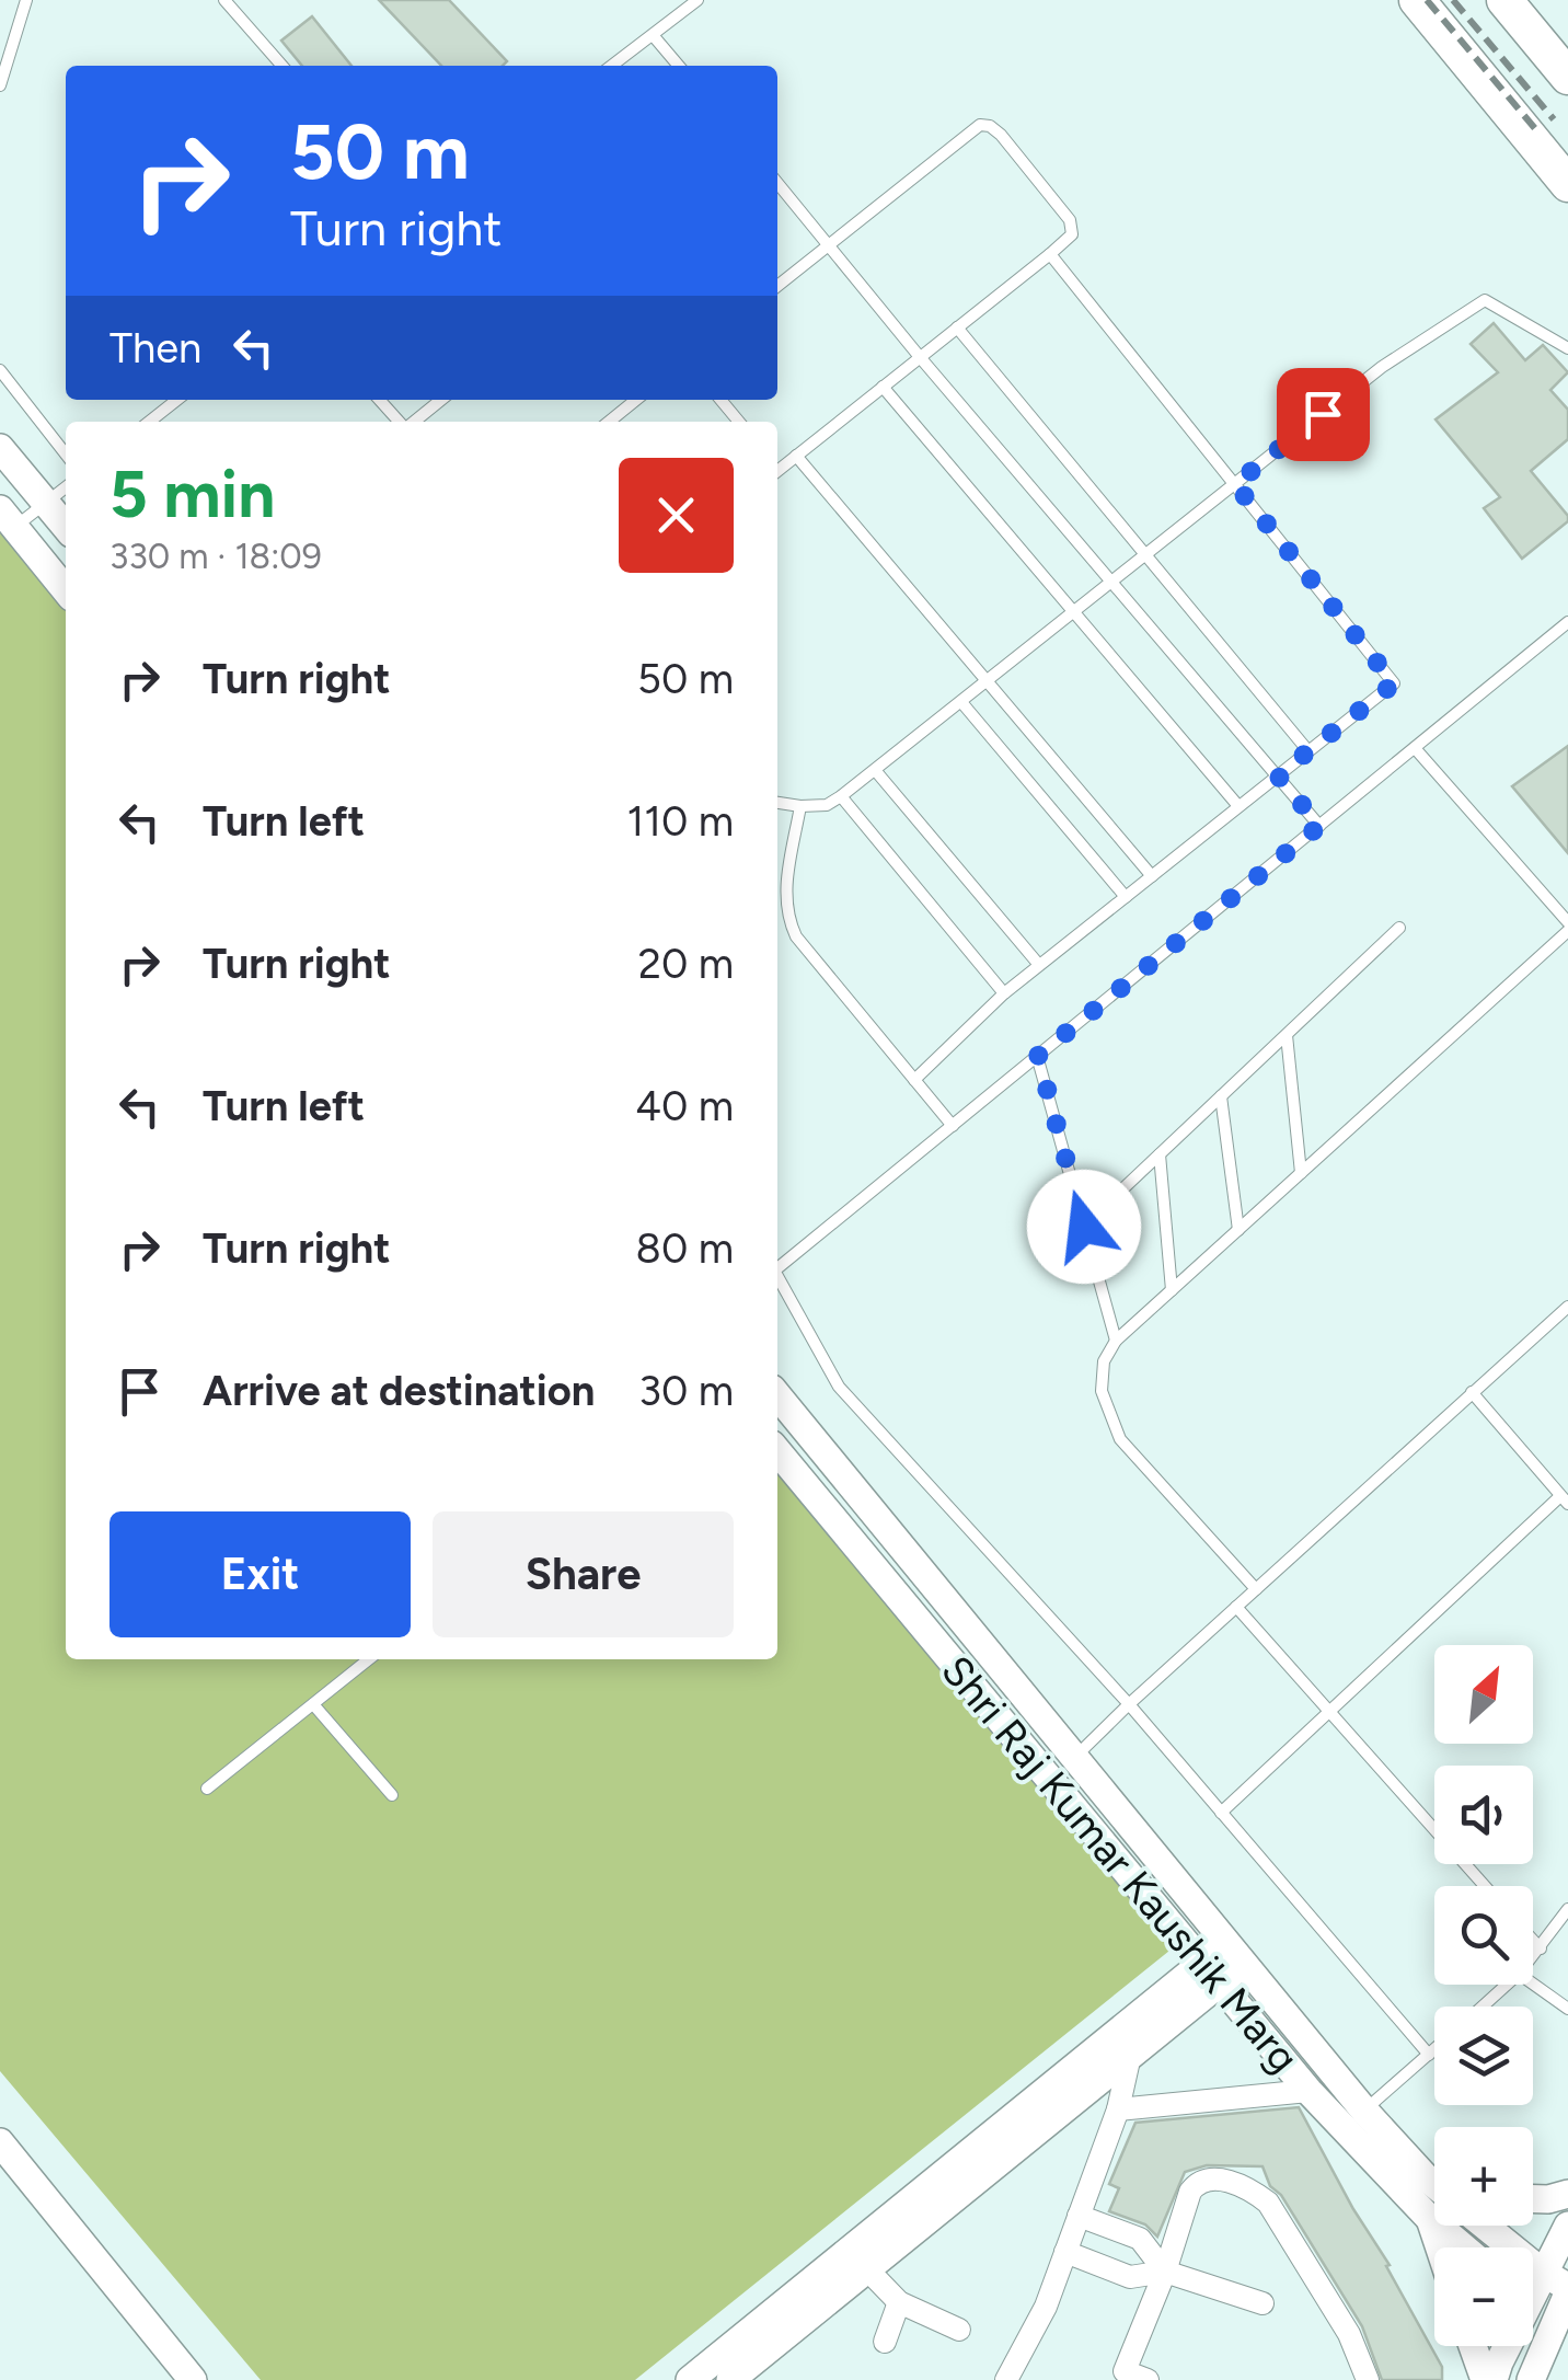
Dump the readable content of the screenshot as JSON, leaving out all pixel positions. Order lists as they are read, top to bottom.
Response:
{
  "streets": {
    "street": ["Shri Raj Kumar Kaushik Marg"]
  },
  "north": "top right",
  "page": {
    "turn": ["50 m", "Turn right"],
    "then": "Then",
    "heading": ["5 min", "330 m · 18:09"],
    "list": [
      {
        "name": "Turn right",
        "value": "50 m"
      },
      {
        "name": "Turn left",
        "value": "110 m"
      },
      {
        "name": "Turn right",
        "value": "20 m"
      },
      {
        "name": "Turn left",
        "value": "40 m"
      },
      {
        "name": "Turn right",
        "value": "80 m"
      },
      {
        "name": "Arrive at destination",
        "value": "30 m"
      }
    ],
    "buttons": ["Exit", "Share"],
    "map_buttons": ["+", "−"]
  }
}
